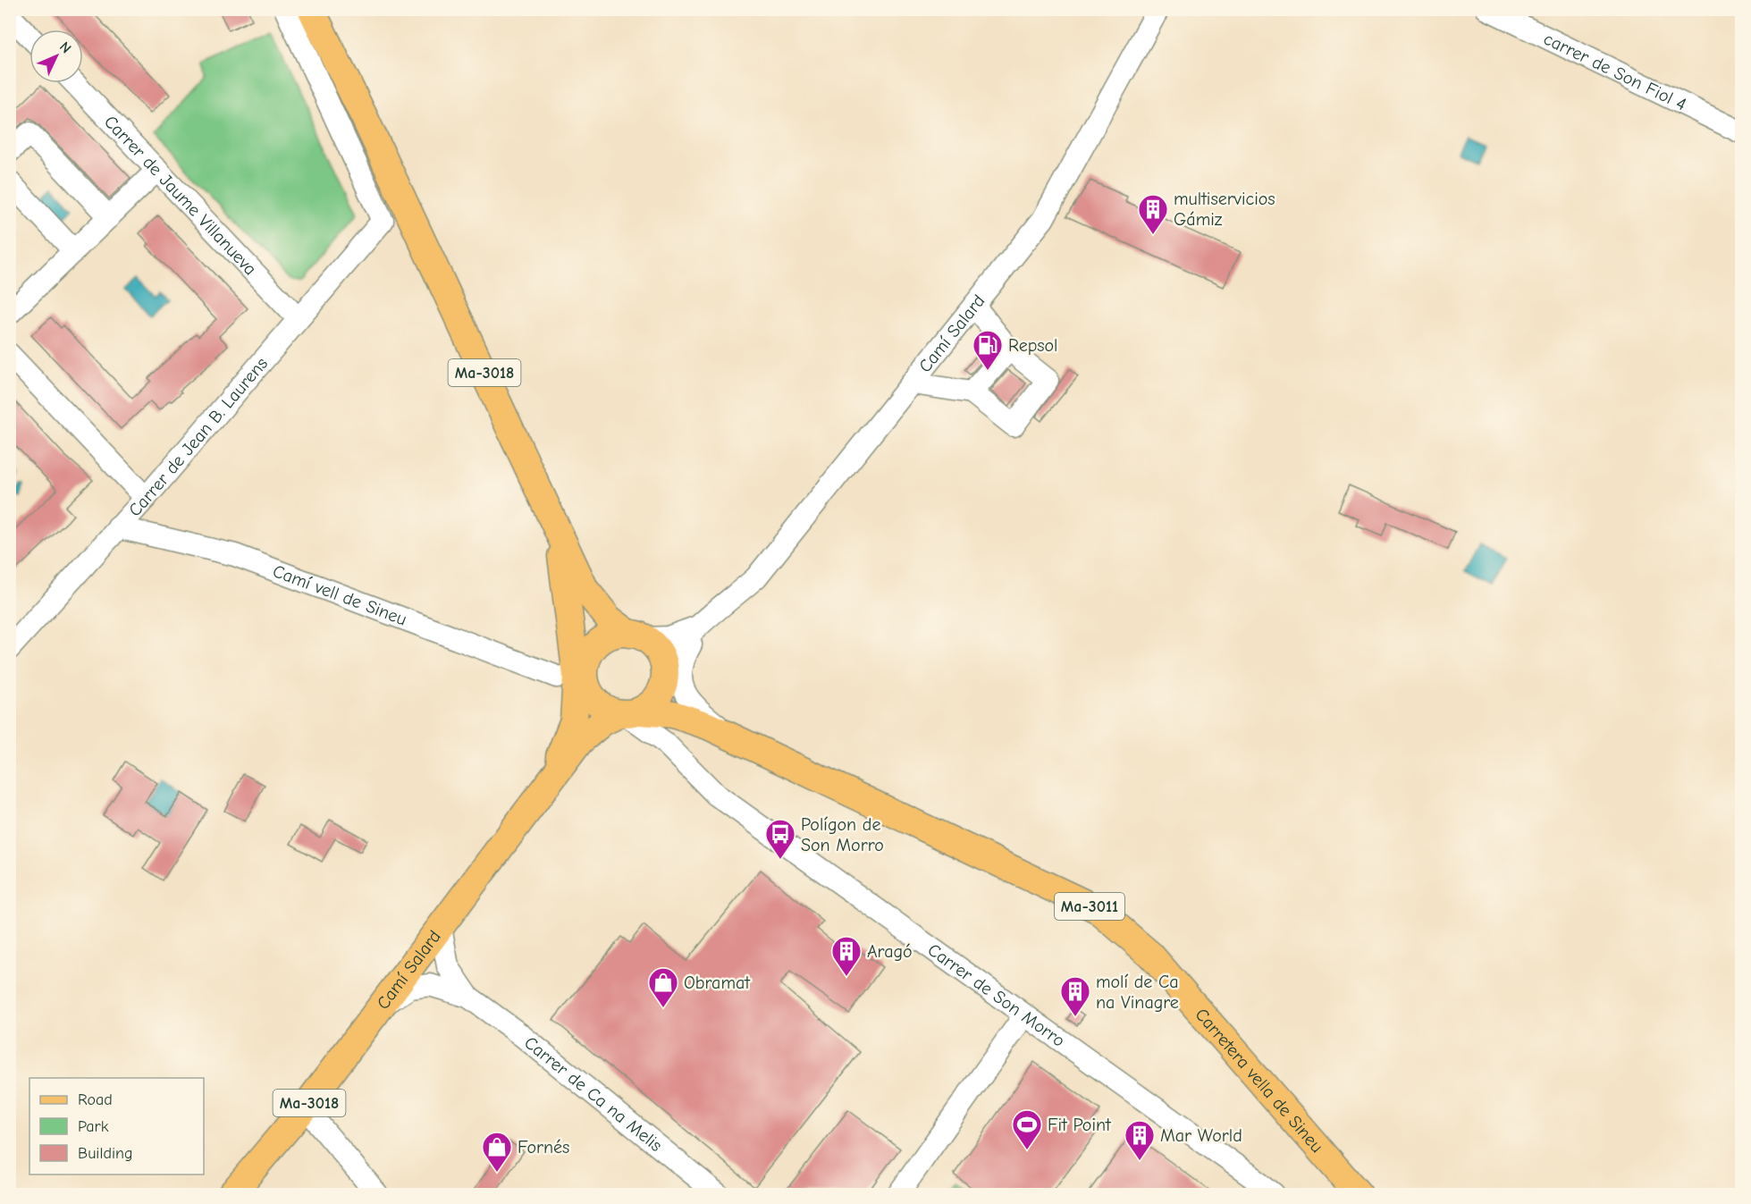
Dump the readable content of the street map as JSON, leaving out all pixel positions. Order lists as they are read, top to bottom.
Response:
{
  "streets": {
    "main road": [
      "Camí Salard",
      "Ma-3018",
      "Ma-3011",
      "Carretera vella de Sineu"
    ],
    "street": [
      "carrer de Son Fiol 4",
      "Carrer de Jaume Villanueva",
      "Carrer de Jean B. Laurens",
      "Camí vell de Sineu",
      "Carrer de Son Morro",
      "Carrer de Ca na Melis"
    ]
  },
  "crossings": [
    ["Carrer de Jaume Villanueva", "Carrer de Jean B. Laurens"],
    ["Camí Salard", "Ma-3018"],
    ["Camí Salard", "Carrer de Son Morro"],
    ["Camí Salard", "Carretera vella de Sineu"],
    ["Camí Salard", "Carrer de Ca na Melis"],
    ["Ma-3018", "Carrer de Son Morro"],
    ["Ma-3018", "Carretera vella de Sineu"],
    ["Carrer de Jean B. Laurens", "Camí vell de Sineu"],
    ["Carrer de Son Morro", "Carretera vella de Sineu"]
  ],
  "places": {
    "building": [
      "multiservicios Gámiz",
      "Aragó",
      "molí de Ca na Vinagre",
      "Mar World"
    ],
    "fuel station": ["Repsol"],
    "bus stop": ["Polígon de Son Morro"],
    "shop": ["Obramat", "Fornés"],
    "sports": ["Fit Point"]
  },
  "legend": ["Road", "Park", "Building"],
  "north": "top right"
}
